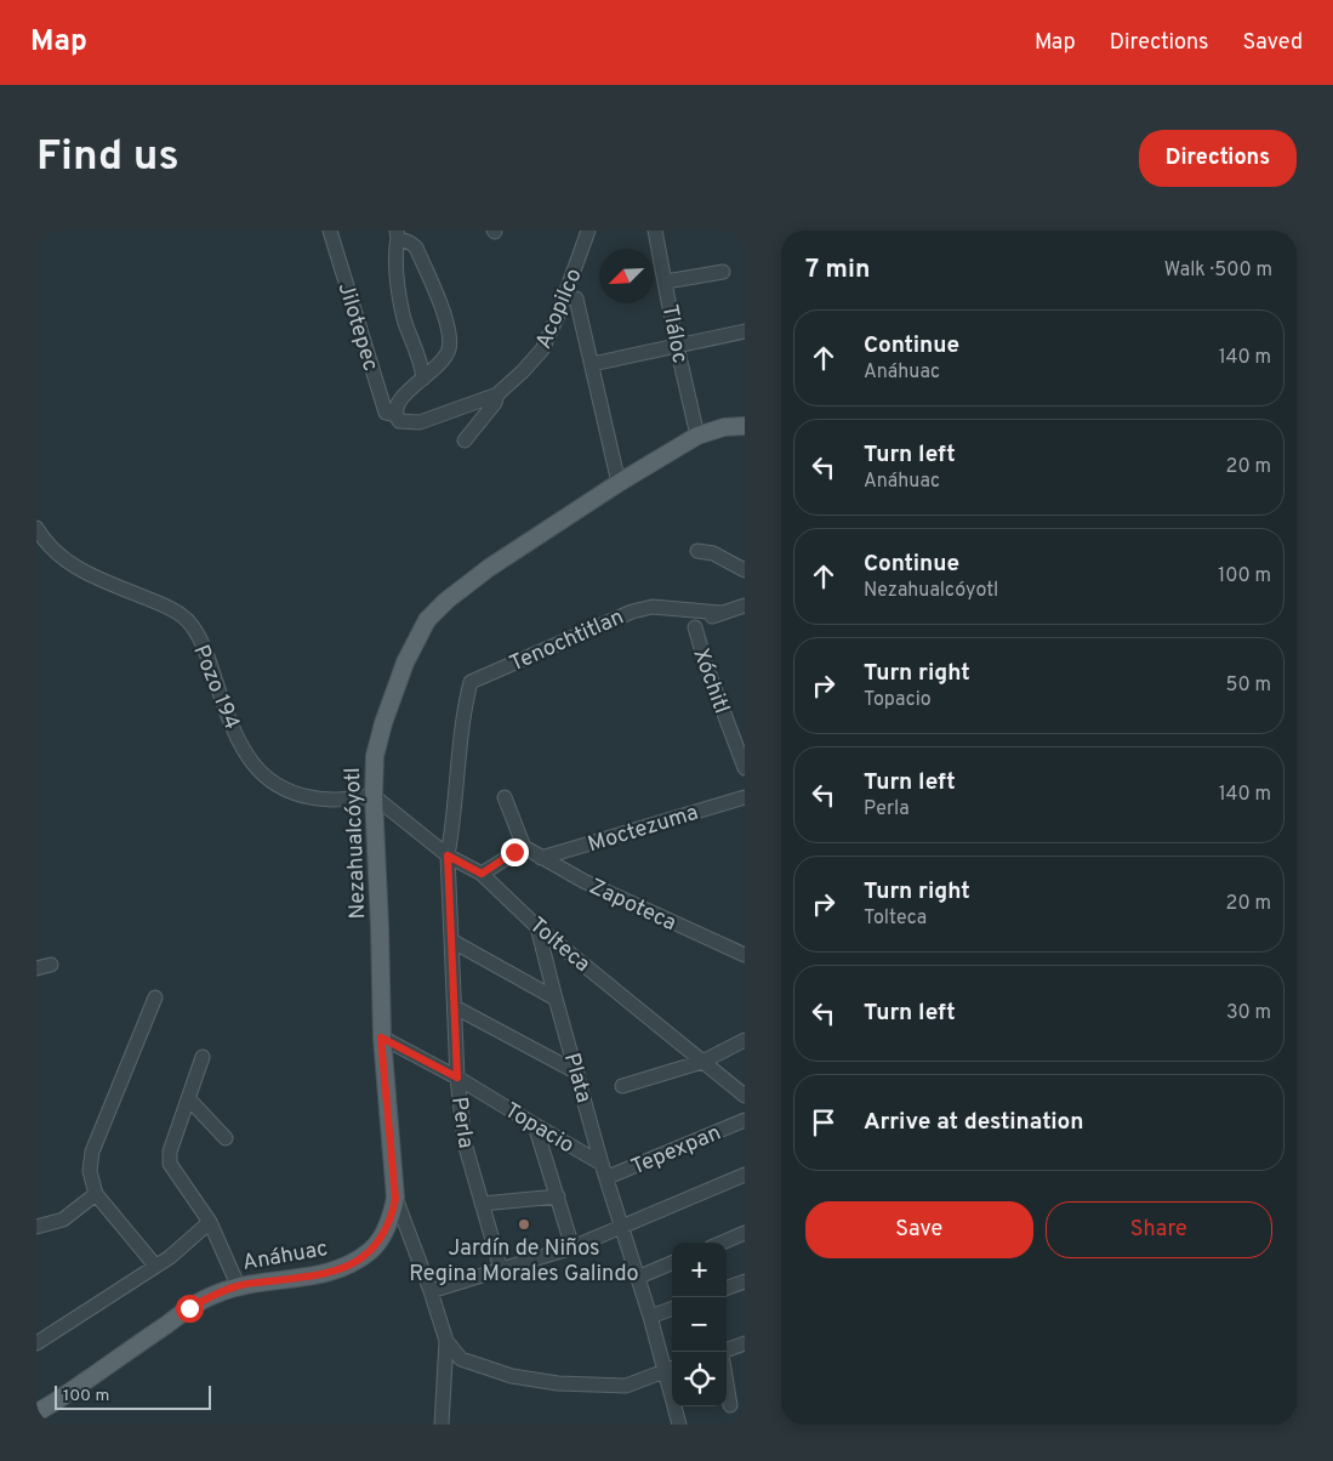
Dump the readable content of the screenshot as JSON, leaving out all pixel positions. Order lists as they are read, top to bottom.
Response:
{
  "streets": {
    "main road": ["Nezahualcóyotl", "Anáhuac"],
    "street": [
      "Acopilco",
      "Jilotepec",
      "Tláloc",
      "Tenochtitlan",
      "Xóchitl",
      "Pozo 194",
      "Moctezuma",
      "Zapoteca",
      "Tolteca",
      "Plata",
      "Perla",
      "Topacio",
      "Tepexpan"
    ]
  },
  "crossings": [
    ["Acopilco", "Jilotepec"],
    ["Tláloc", "Nezahualcóyotl"],
    ["Tenochtitlan", "Perla"],
    ["Pozo 194", "Nezahualcóyotl"],
    ["Pozo 194", "Tolteca"],
    ["Moctezuma", "Zapoteca"],
    ["Nezahualcóyotl", "Tolteca"],
    ["Nezahualcóyotl", "Topacio"],
    ["Nezahualcóyotl", "Anáhuac"],
    ["Tolteca", "Plata"],
    ["Tolteca", "Perla"],
    ["Plata", "Topacio"],
    ["Plata", "Tepexpan"],
    ["Perla", "Topacio"]
  ],
  "places": ["Jardín de Niños Regina Morales Galindo"],
  "scale_bar": "100 m",
  "north": "bottom left",
  "page": {
    "header": "Map",
    "nav": ["Map", "Directions", "Saved"],
    "buttons": [
      "Directions",
      ["Save", "Share"]
    ],
    "title": "Find us",
    "heading": ["7 min", "Walk · 500 m"],
    "list": [
      ["Continue", "Anáhuac", "140 m"],
      ["Turn left", "Anáhuac", "20 m"],
      ["Continue", "Nezahualcóyotl", "100 m"],
      ["Turn right", "Topacio", "50 m"],
      ["Turn left", "Perla", "140 m"],
      ["Turn right", "Tolteca", "20 m"],
      ["Turn left", "30 m"],
      "Arrive at destination"
    ],
    "map_buttons": ["+", "−"],
    "scale": "100 m"
  }
}
